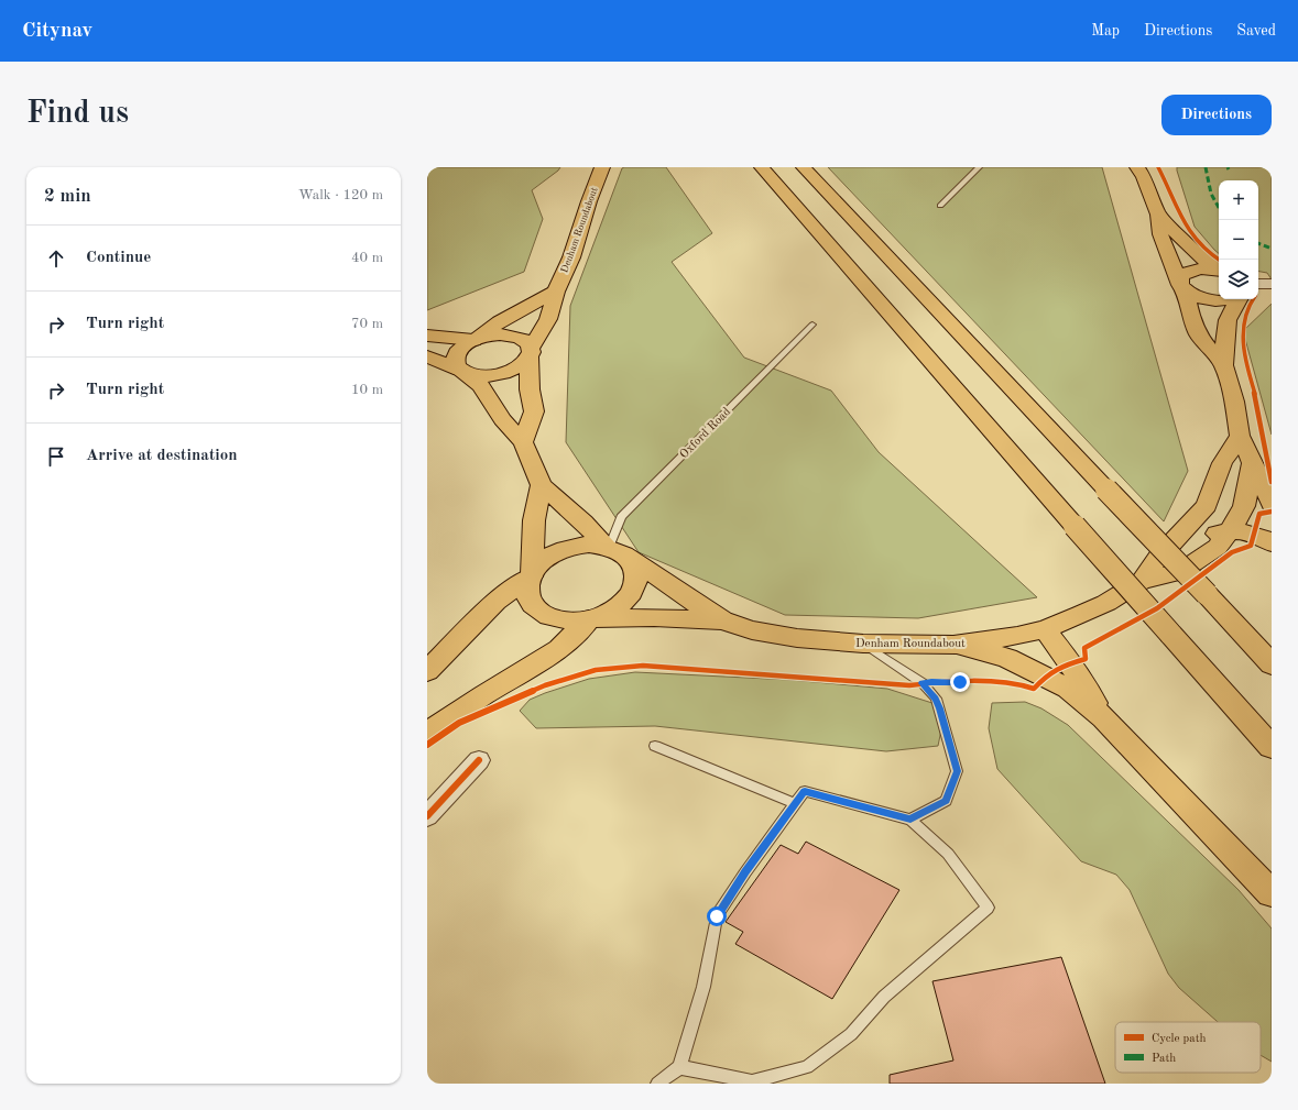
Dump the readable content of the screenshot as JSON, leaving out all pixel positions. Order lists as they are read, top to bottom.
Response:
{
  "streets": {
    "main road": ["Denham Roundabout"],
    "lane": ["Oxford Road"]
  },
  "crossings": [
    ["Denham Roundabout", "Oxford Road"]
  ],
  "legend": ["Cycle path", "Path"],
  "page": {
    "header": "Citynav",
    "nav": ["Map", "Directions", "Saved"],
    "buttons": "Directions",
    "title": "Find us",
    "heading": ["2 min", "Walk · 120 m"],
    "map_buttons": ["+", "−"],
    "list": [
      ["Continue", "40 m"],
      ["Turn right", "70 m"],
      ["Turn right", "10 m"],
      "Arrive at destination"
    ]
  }
}
